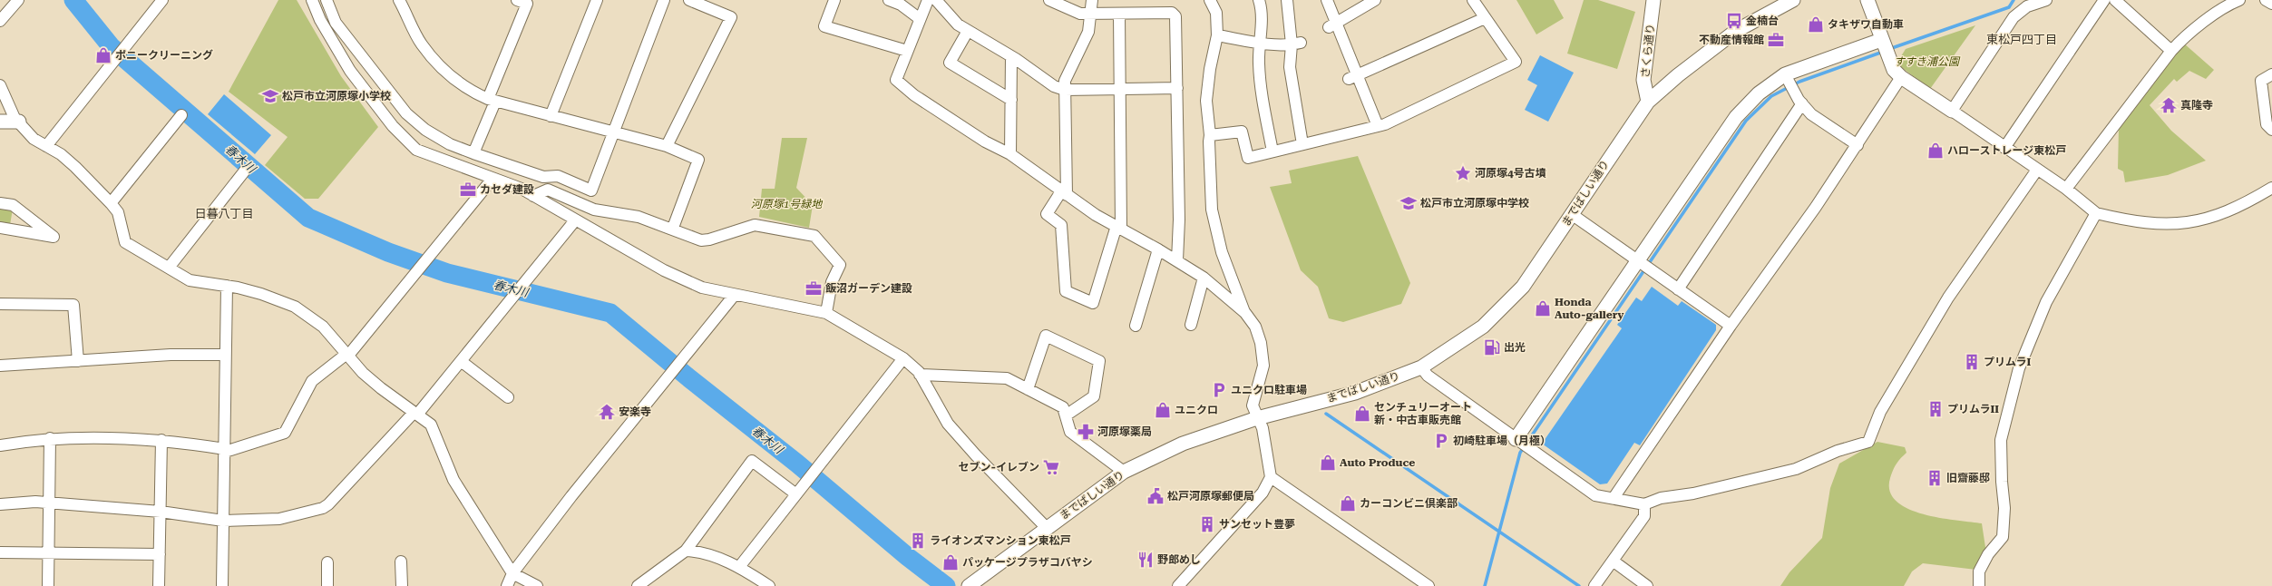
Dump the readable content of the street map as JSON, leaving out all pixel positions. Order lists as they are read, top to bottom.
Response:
{
  "streets": {
    "street": ["さくら通り", "までばしい通り"]
  },
  "crossings": [
    ["さくら通り", "までばしい通り"]
  ],
  "districts": ["東松戸四丁目", "日暮八丁目"],
  "water": ["春木川"],
  "parks": ["すすき浦公園", "河原塚1号緑地"],
  "places": {
    "bus stop": ["金楠台"],
    "shop": [
      "タキザワ自動車",
      "ポニークリーニング",
      "ハローストレージ東松戸",
      "Honda Auto-gallery",
      "ユニクロ",
      "センチュリーオート 新・中古車販売館",
      "Auto Produce",
      "カーコンビニ倶楽部",
      "パッケージプラザコバヤシ"
    ],
    "office": ["不動産情報館", "カセダ建設", "飯沼ガーデン建設"],
    "school or university": ["松戸市立河原塚小学校", "松戸市立河原塚中学校"],
    "temple": ["真隆寺", "安楽寺"],
    "place": ["河原塚4号古墳"],
    "fuel station": ["出光"],
    "building": [
      "プリムラI",
      "プリムラII",
      "旧齋藤邸",
      "サンセット豊夢",
      "ライオンズマンション東松戸"
    ],
    "parking": ["ユニクロ駐車場", "初崎駐車場（月極）"],
    "pharmacy": ["河原塚薬局"],
    "supermarket": ["セブン-イレブン"],
    "public building": ["松戸河原塚郵便局"],
    "restaurant": ["野郎めし"]
  }
}
